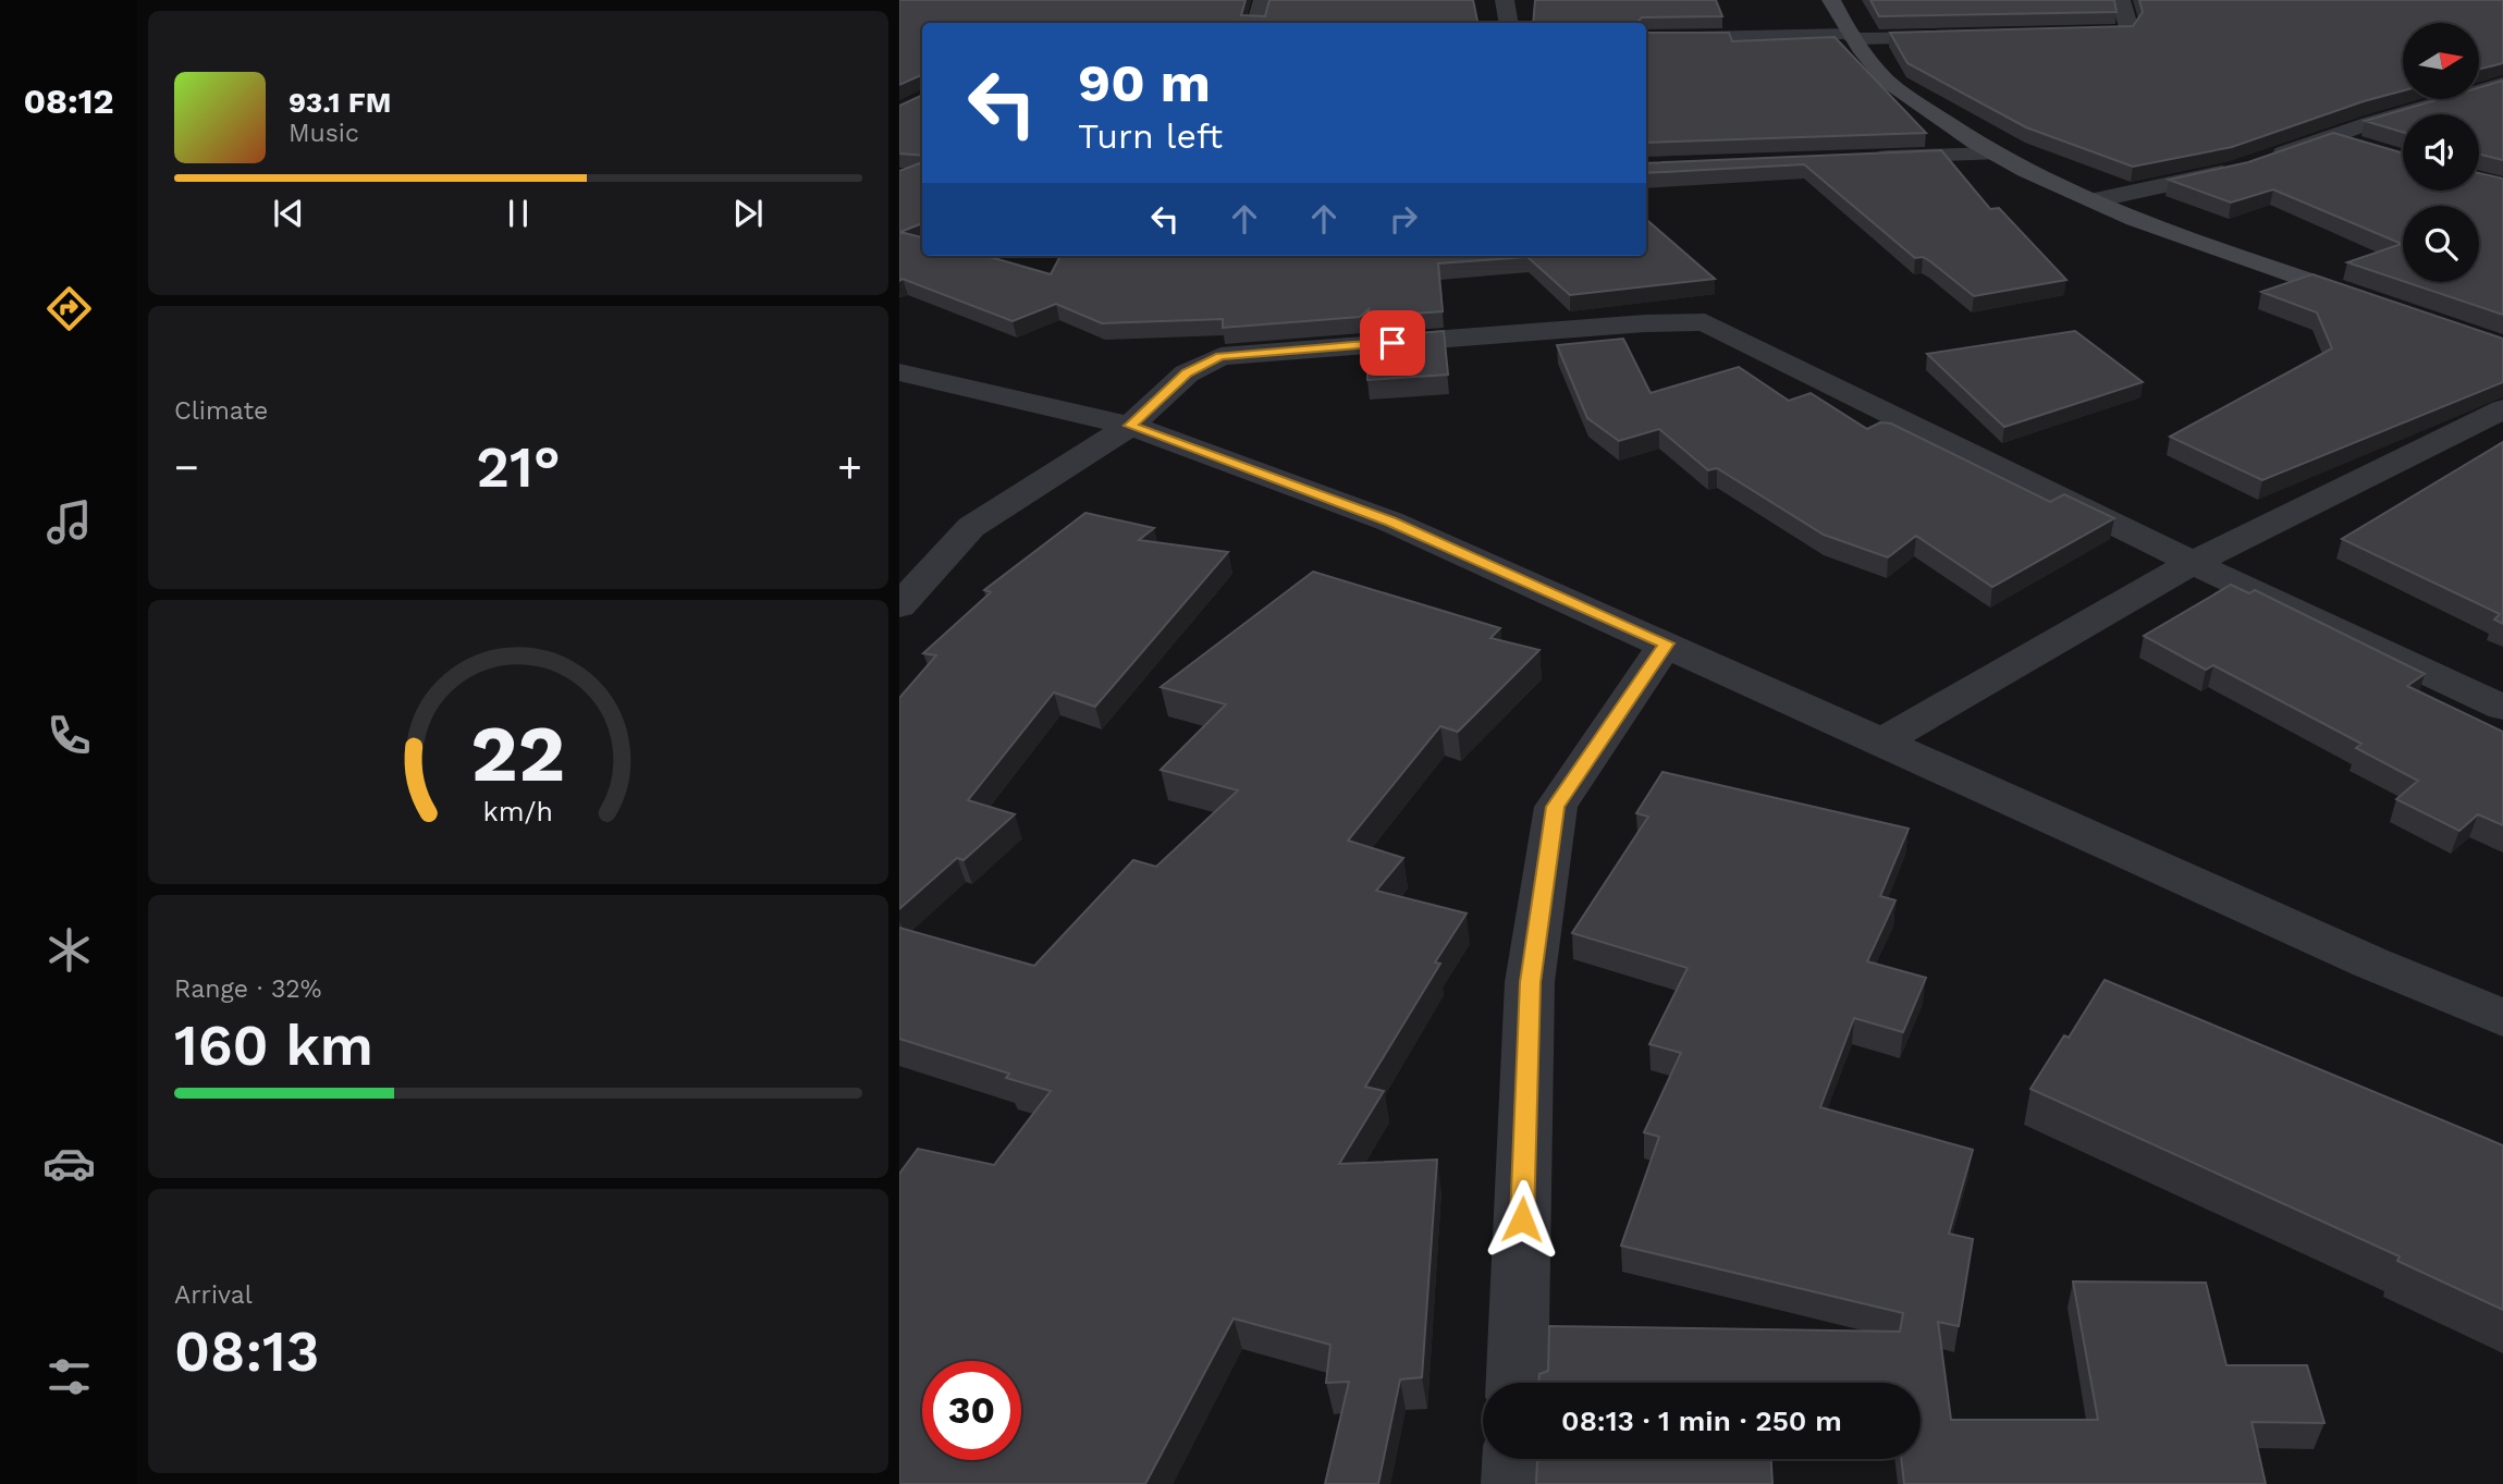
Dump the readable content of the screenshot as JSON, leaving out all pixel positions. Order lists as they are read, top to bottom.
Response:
{
  "north": "right",
  "page": {
    "tabs": "08:12",
    "turn": ["90 m", "Turn left"],
    "song": ["93.1 FM", "Music"],
    "tile": [
      "Climate",
      ["Range · 32%", "160 km"],
      ["Arrival", "08:13"]
    ],
    "heat": ["−", "21°", "+"],
    "limit": "30",
    "trip": "08:13 · 1 min · 250 m",
    "gauge": ["22", "km/h"]
  }
}
